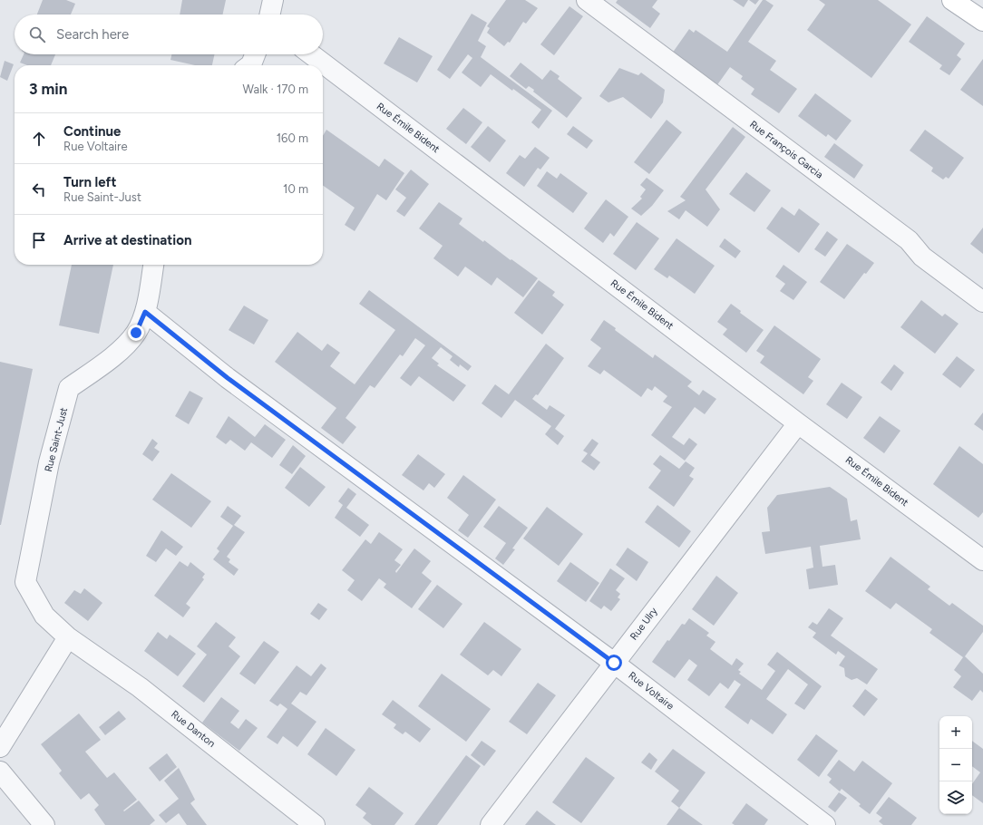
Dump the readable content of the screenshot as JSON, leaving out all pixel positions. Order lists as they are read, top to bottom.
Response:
{
  "streets": {
    "street": [
      "Rue Émile Bident",
      "Rue François Garcia",
      "Rue Saint-Just",
      "Rue Ulry",
      "Rue Voltaire",
      "Rue Danton"
    ]
  },
  "crossings": [
    ["Rue Émile Bident", "Rue Ulry"],
    ["Rue Saint-Just", "Rue Voltaire"],
    ["Rue Saint-Just", "Rue Danton"],
    ["Rue Ulry", "Rue Voltaire"]
  ],
  "page": {
    "search": "Search here",
    "heading": ["3 min", "Walk · 170 m"],
    "list": [
      ["Continue", "Rue Voltaire", "160 m"],
      ["Turn left", "Rue Saint-Just", "10 m"],
      "Arrive at destination"
    ],
    "map_buttons": ["+", "−"]
  }
}
